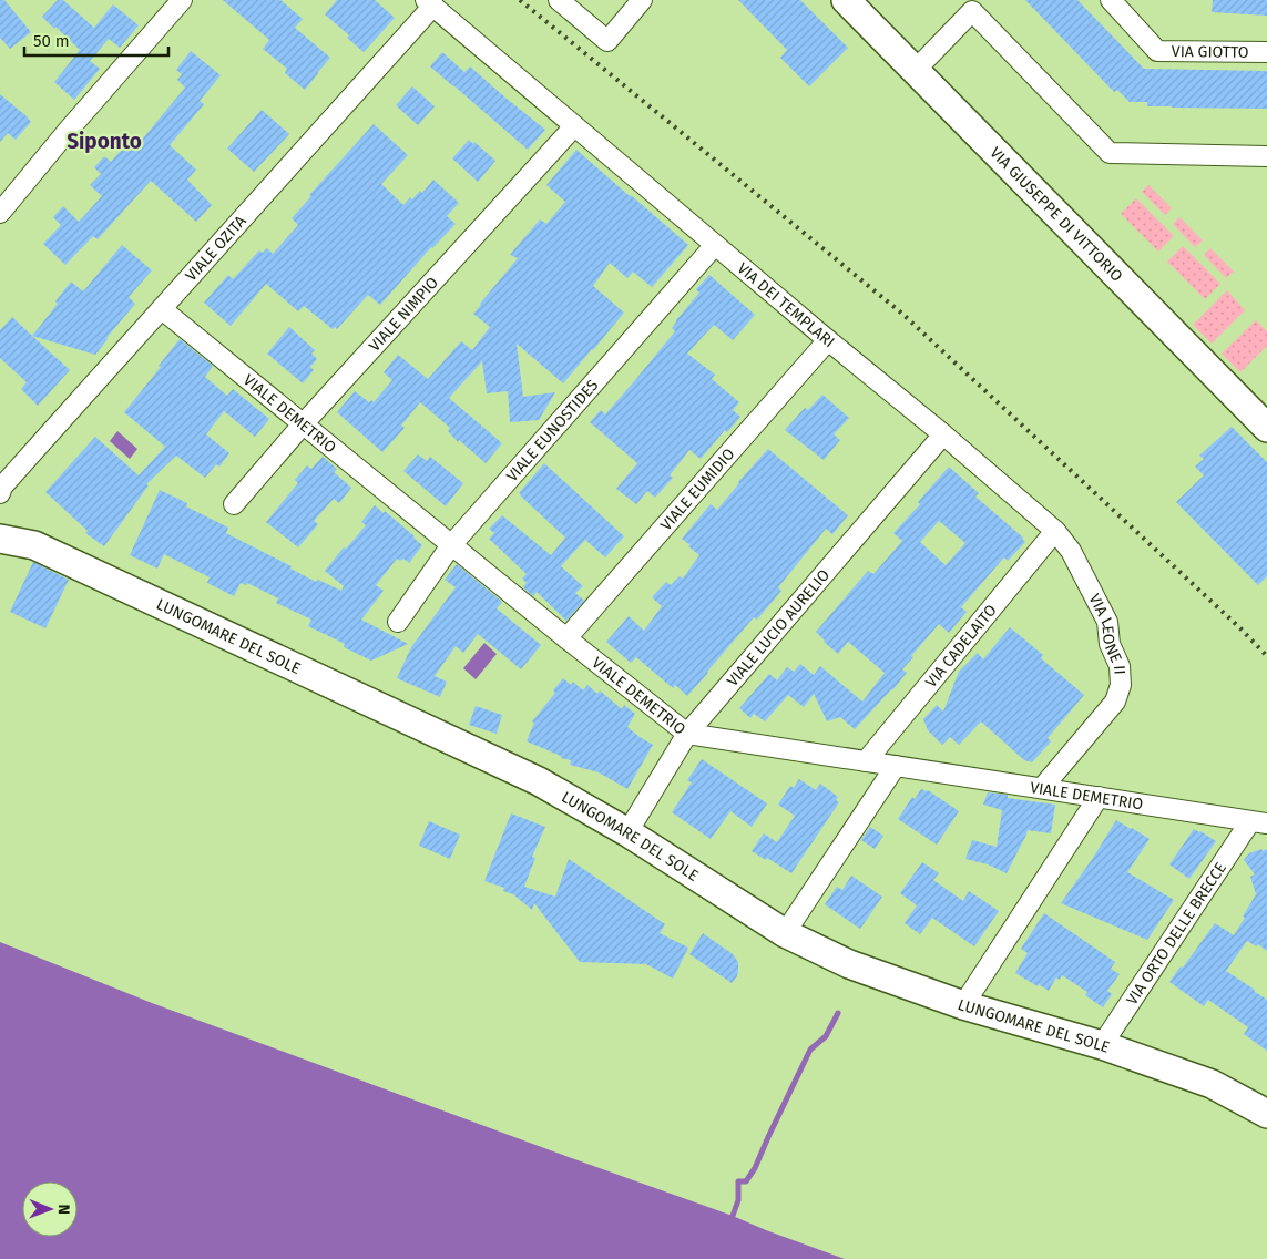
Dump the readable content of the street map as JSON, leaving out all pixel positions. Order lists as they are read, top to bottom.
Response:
{
  "streets": {
    "street": [
      "VIA GIOTTO",
      "VIA GIUSEPPE DI VITTORIO",
      "VIALE OZITA",
      "VIA DEI TEMPLARI",
      "VIALE NIMPIO",
      "VIALE DEMETRIO",
      "VIALE EUNOSTIDES",
      "VIALE EUMIDIO",
      "VIALE LUCIO AURELIO",
      "VIA LEONE II",
      "LUNGOMARE DEL SOLE",
      "VIA CADELAITO",
      "VIA ORTO DELLE BRECCE"
    ]
  },
  "crossings": [
    ["VIALE OZITA", "VIA DEI TEMPLARI"],
    ["VIALE OZITA", "VIALE DEMETRIO"],
    ["VIA DEI TEMPLARI", "VIALE NIMPIO"],
    ["VIA DEI TEMPLARI", "VIALE EUNOSTIDES"],
    ["VIA DEI TEMPLARI", "VIALE EUMIDIO"],
    ["VIA DEI TEMPLARI", "VIALE LUCIO AURELIO"],
    ["VIA DEI TEMPLARI", "VIA LEONE II"],
    ["VIA DEI TEMPLARI", "VIA CADELAITO"],
    ["VIALE NIMPIO", "VIALE DEMETRIO"],
    ["VIALE DEMETRIO", "VIALE EUNOSTIDES"],
    ["VIALE DEMETRIO", "VIALE EUMIDIO"],
    ["VIALE DEMETRIO", "VIALE LUCIO AURELIO"],
    ["VIALE DEMETRIO", "VIA LEONE II"],
    ["VIALE DEMETRIO", "VIA CADELAITO"],
    ["VIALE DEMETRIO", "VIA ORTO DELLE BRECCE"],
    ["VIALE LUCIO AURELIO", "LUNGOMARE DEL SOLE"],
    ["VIA LEONE II", "VIA CADELAITO"],
    ["LUNGOMARE DEL SOLE", "VIA ORTO DELLE BRECCE"]
  ],
  "districts": ["Siponto"],
  "scale_bar": "50 m",
  "north": "right"
}
